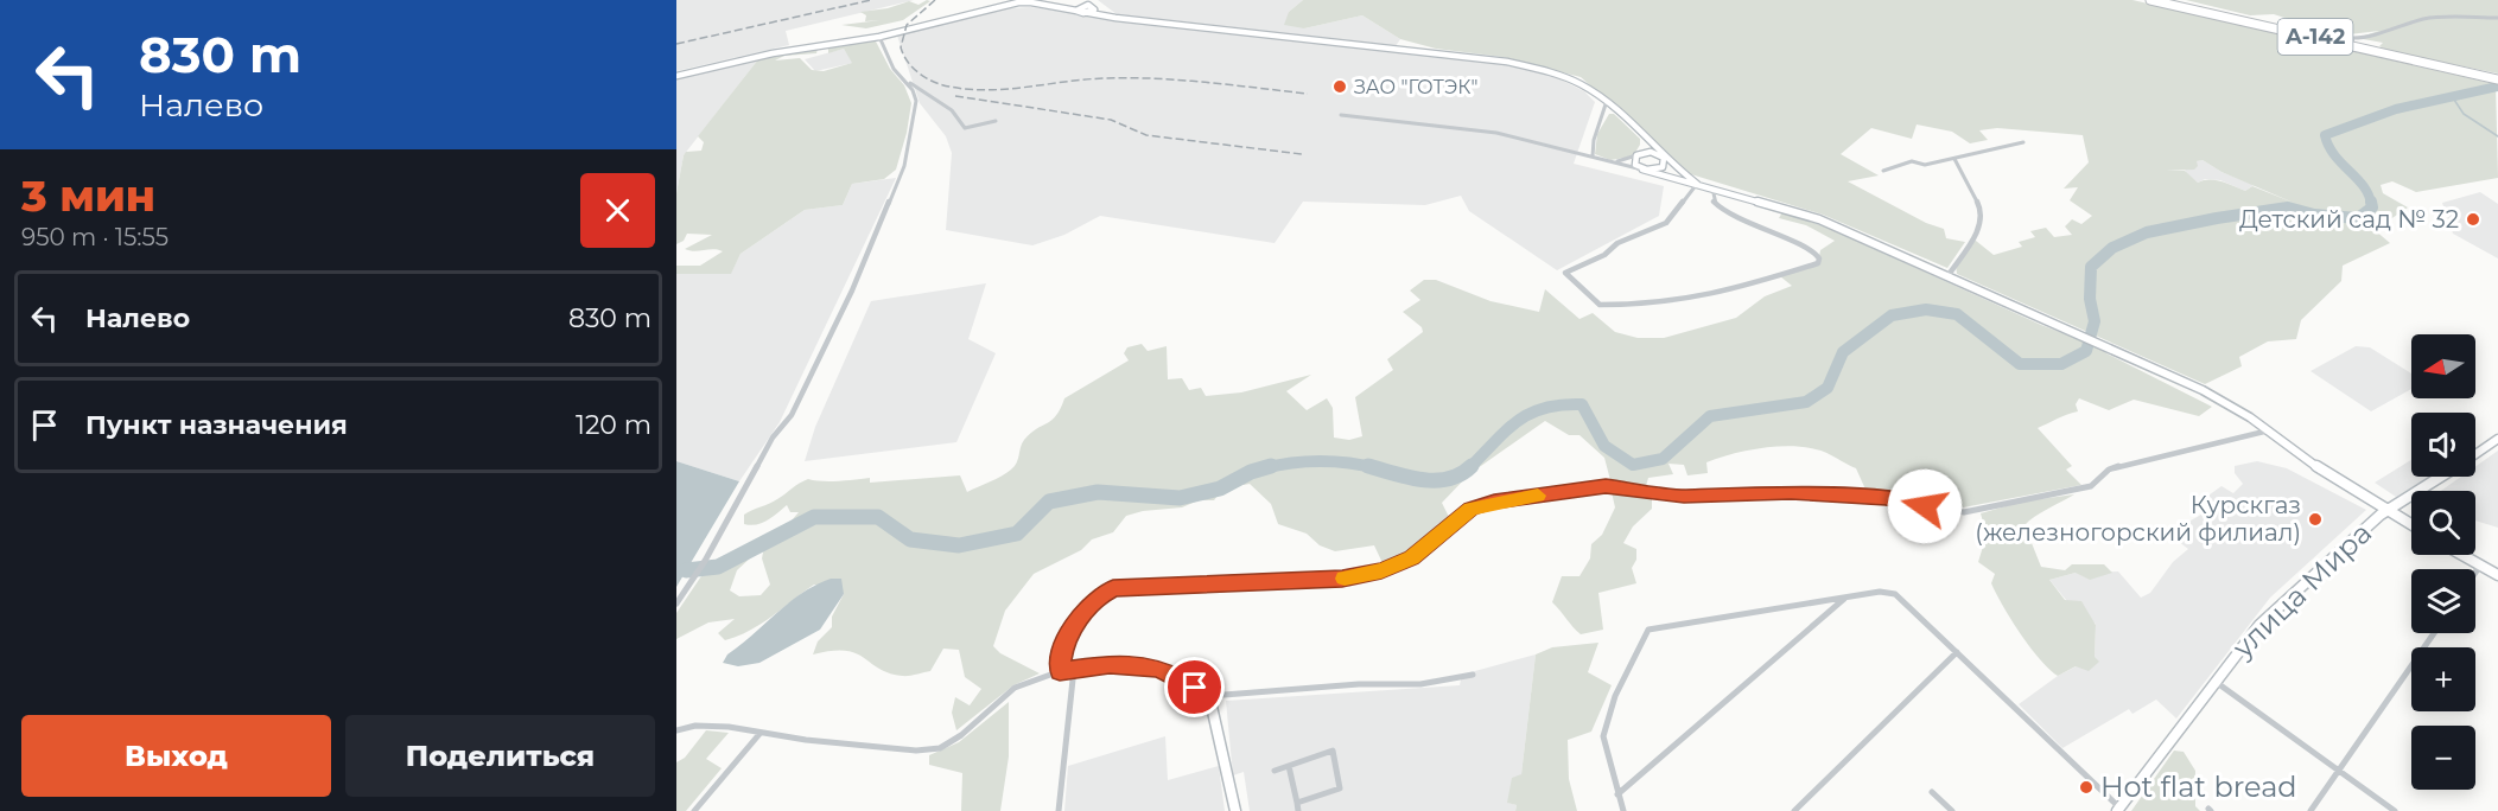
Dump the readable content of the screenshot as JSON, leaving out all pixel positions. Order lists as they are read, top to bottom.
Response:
{
  "streets": {
    "highway": ["А-142"],
    "street": ["улица Мира"]
  },
  "places": [
    "ЗАО \"ГОТЭК\"",
    "Детский сад № 32",
    "Курскгаз (железногорский филиал)",
    "Hot flat bread"
  ],
  "north": "left",
  "page": {
    "turn": ["830 m", "Налево"],
    "heading": ["3 мин", "950 m · 15:55"],
    "list": [
      {
        "name": "Налево",
        "value": "830 m"
      },
      {
        "name": "Пункт назначения",
        "value": "120 m"
      }
    ],
    "map_buttons": ["+", "−"],
    "buttons": ["Выход", "Поделиться"]
  }
}
